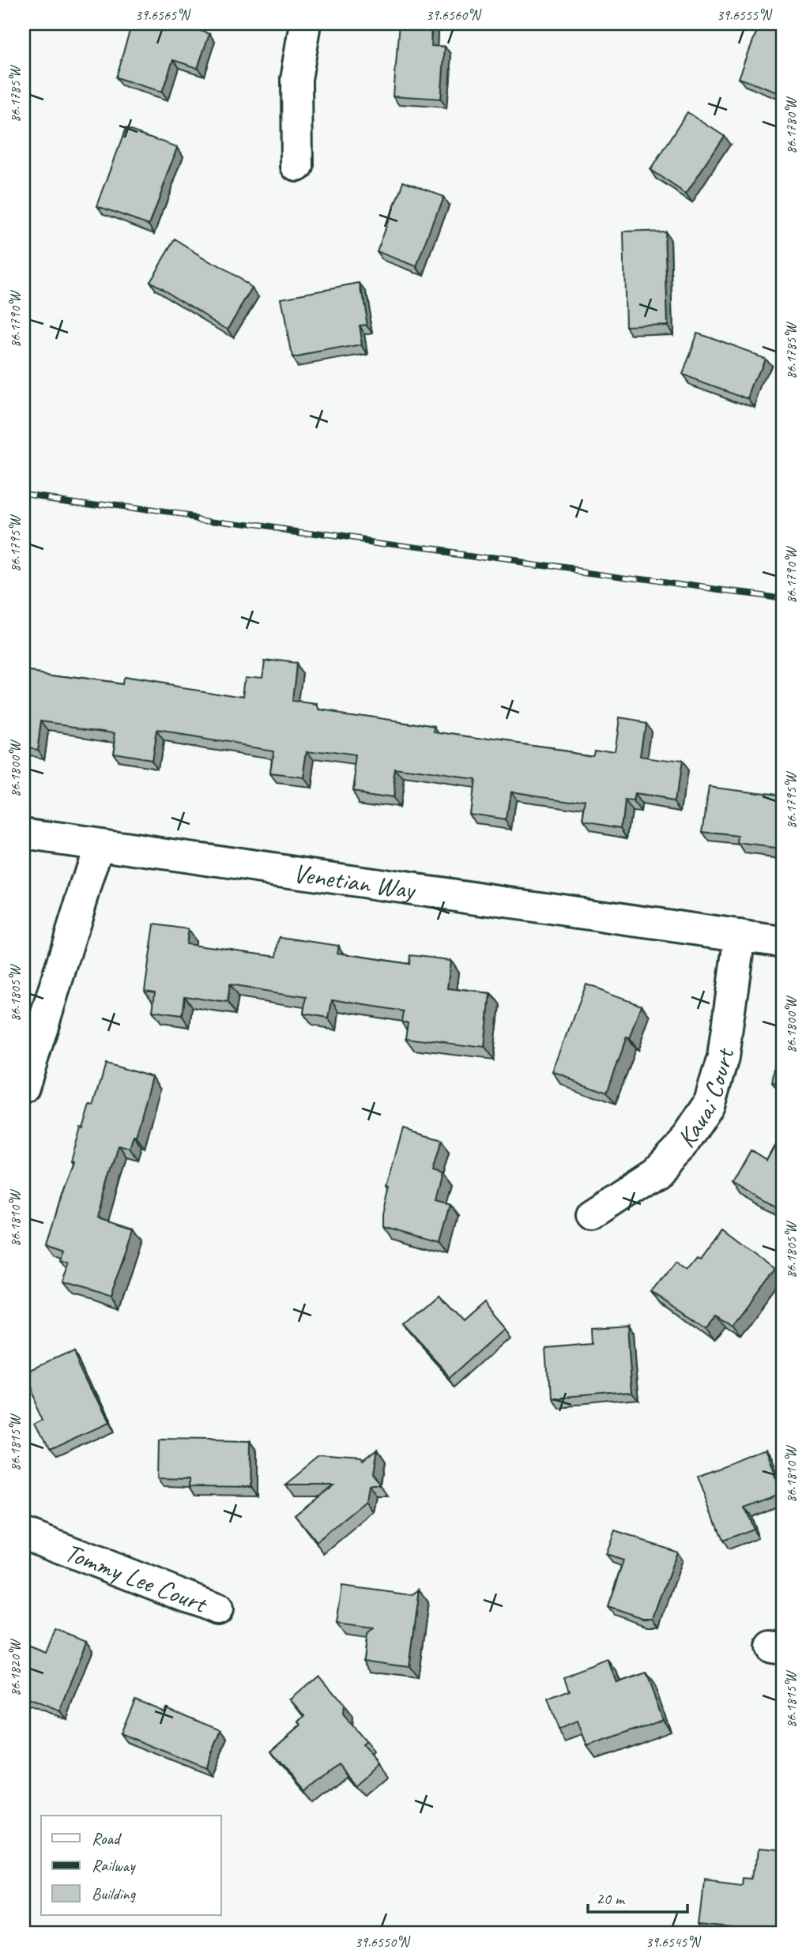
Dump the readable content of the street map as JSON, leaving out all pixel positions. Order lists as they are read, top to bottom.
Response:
{
  "streets": {
    "street": ["Venetian Way", "Kauai Court", "Tommy Lee Court"]
  },
  "crossings": [
    ["Venetian Way", "Kauai Court"]
  ],
  "legend": ["Road", "Railway", "Building"],
  "scale_bar": "20 m",
  "coordinates": [
    "39.6565°N",
    "39.6560°N",
    "39.6555°N",
    "86.1785°W",
    "86.1780°W",
    "86.1790°W",
    "86.1795°W",
    "86.1800°W",
    "86.1805°W",
    "86.1810°W",
    "86.1815°W",
    "86.1820°W",
    "39.6550°N",
    "39.6545°N"
  ]
}
